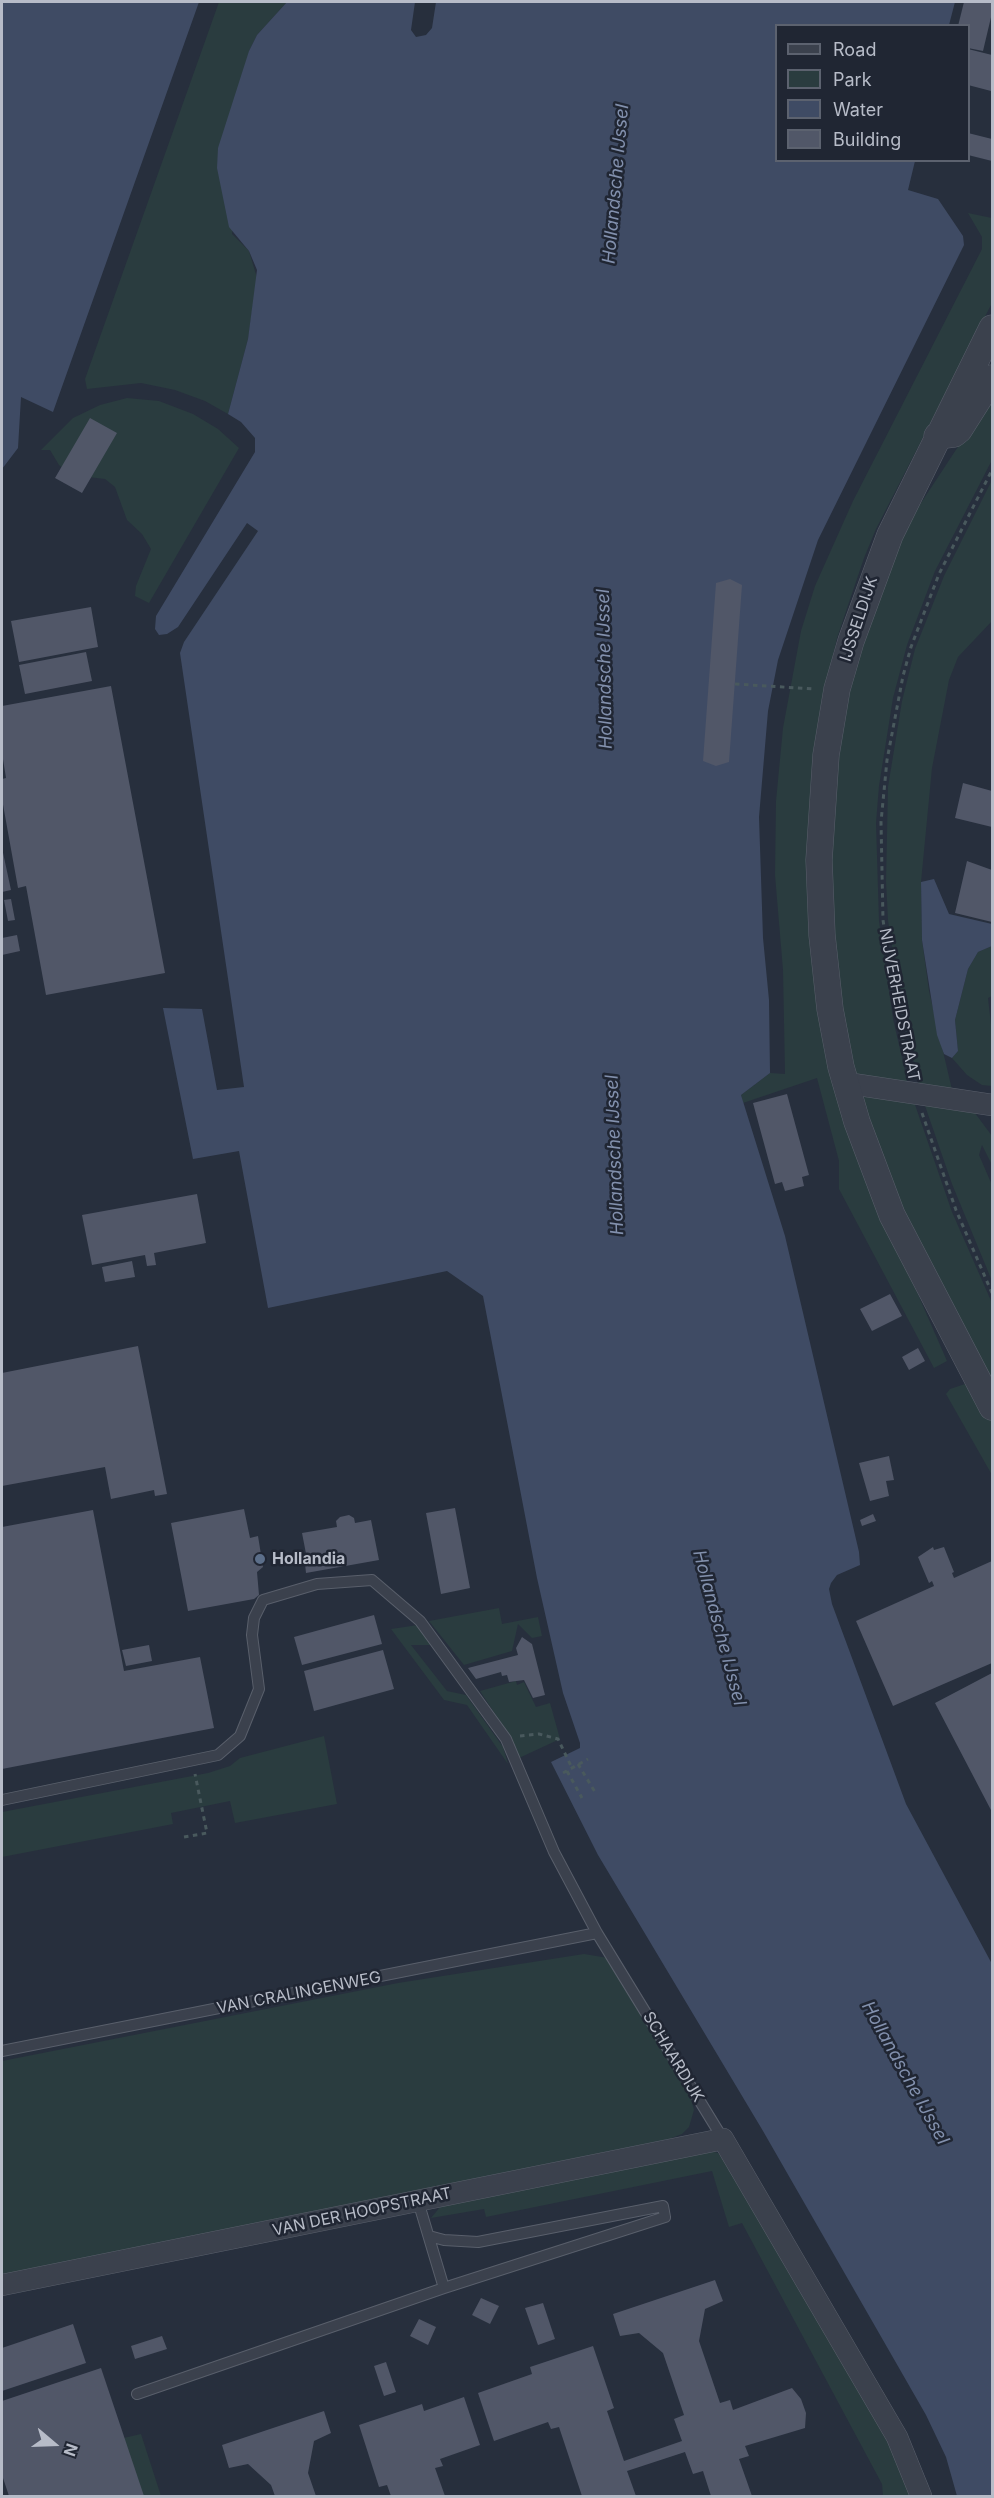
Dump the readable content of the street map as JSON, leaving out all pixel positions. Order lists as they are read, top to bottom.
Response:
{
  "streets": {
    "street": [
      "IJSSELDIJK",
      "NIJVERHEIDSTRAAT",
      "SCHAARDIJK",
      "VAN DER HOOPSTRAAT"
    ],
    "lane": ["VAN CRALINGENWEG"]
  },
  "crossings": [
    ["IJSSELDIJK", "NIJVERHEIDSTRAAT"],
    ["VAN CRALINGENWEG", "SCHAARDIJK"],
    ["SCHAARDIJK", "VAN DER HOOPSTRAAT"]
  ],
  "water": ["Hollandsche IJssel"],
  "places": ["Hollandia"],
  "legend": [
    "Road",
    "Park",
    "Water",
    "Building"
  ],
  "north": "right"
}
